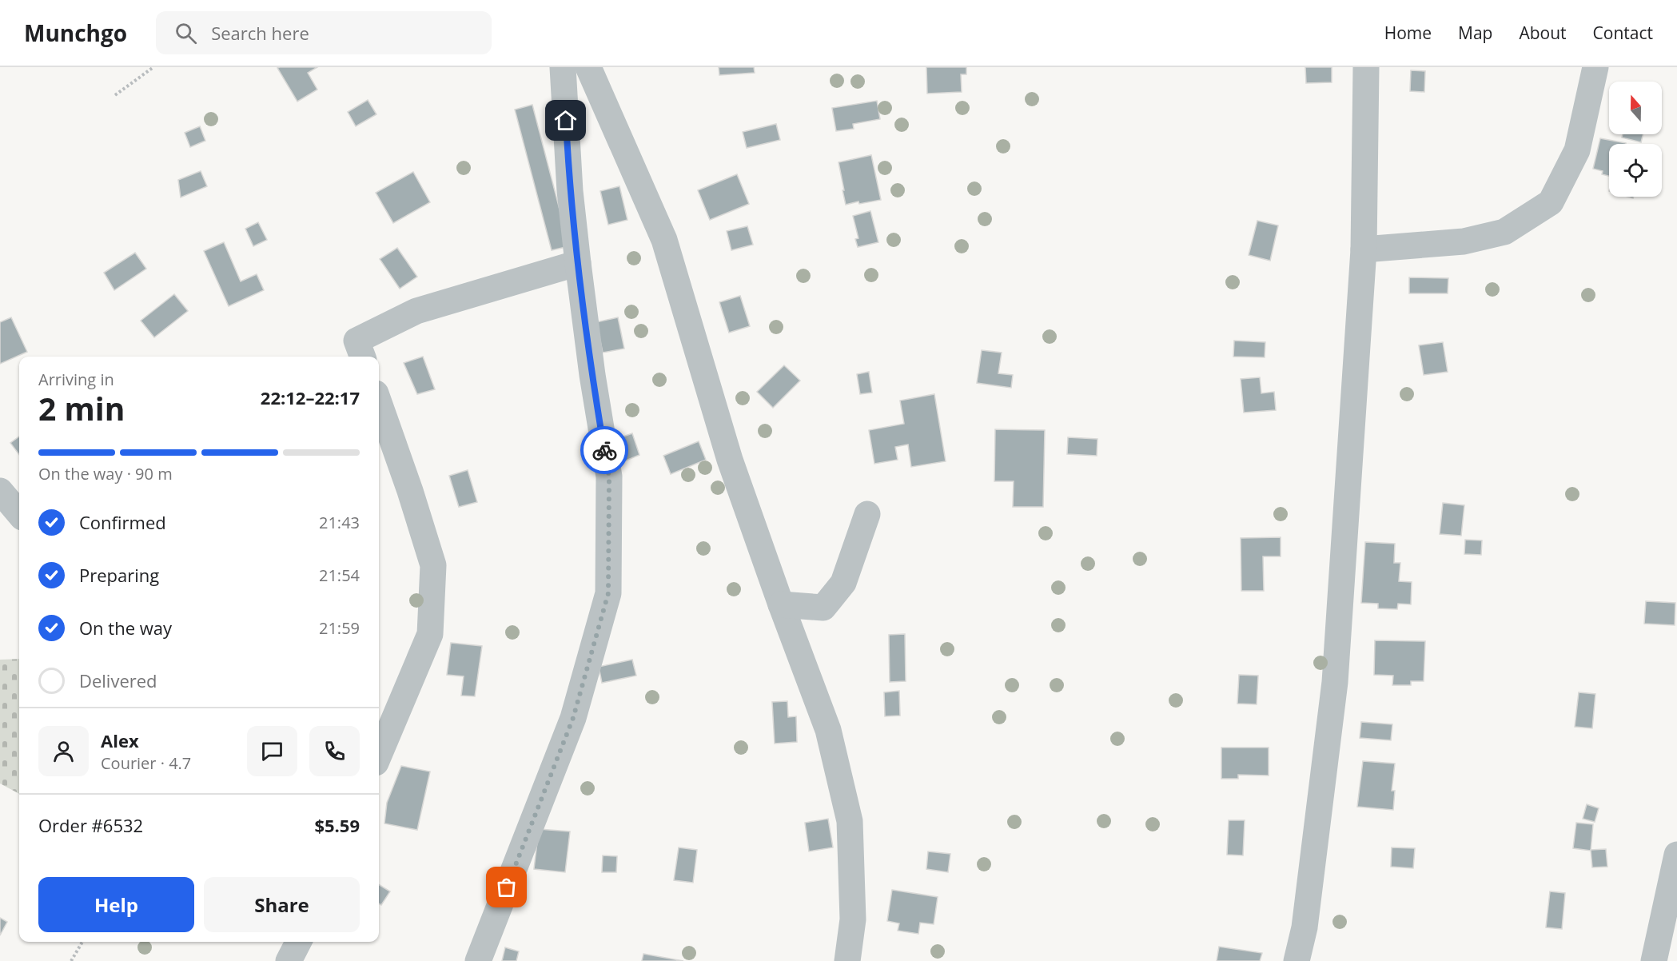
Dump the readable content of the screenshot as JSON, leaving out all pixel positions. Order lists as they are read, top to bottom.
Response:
{
  "north": "top",
  "page": {
    "header": "Munchgo",
    "search": "Search here",
    "nav": [
      "Home",
      "Map",
      "About",
      "Contact"
    ],
    "heading": ["2 min", "Arriving in", "22:12–22:17"],
    "panel": [
      "Alex",
      "Courier · 4.7",
      "Order #6532",
      "$5.59"
    ],
    "bar": "On the way · 90 m",
    "list": [
      ["Confirmed", "21:43"],
      ["Preparing", "21:54"],
      ["On the way", "21:59"],
      "Delivered"
    ],
    "buttons": ["Help", "Share"]
  }
}
